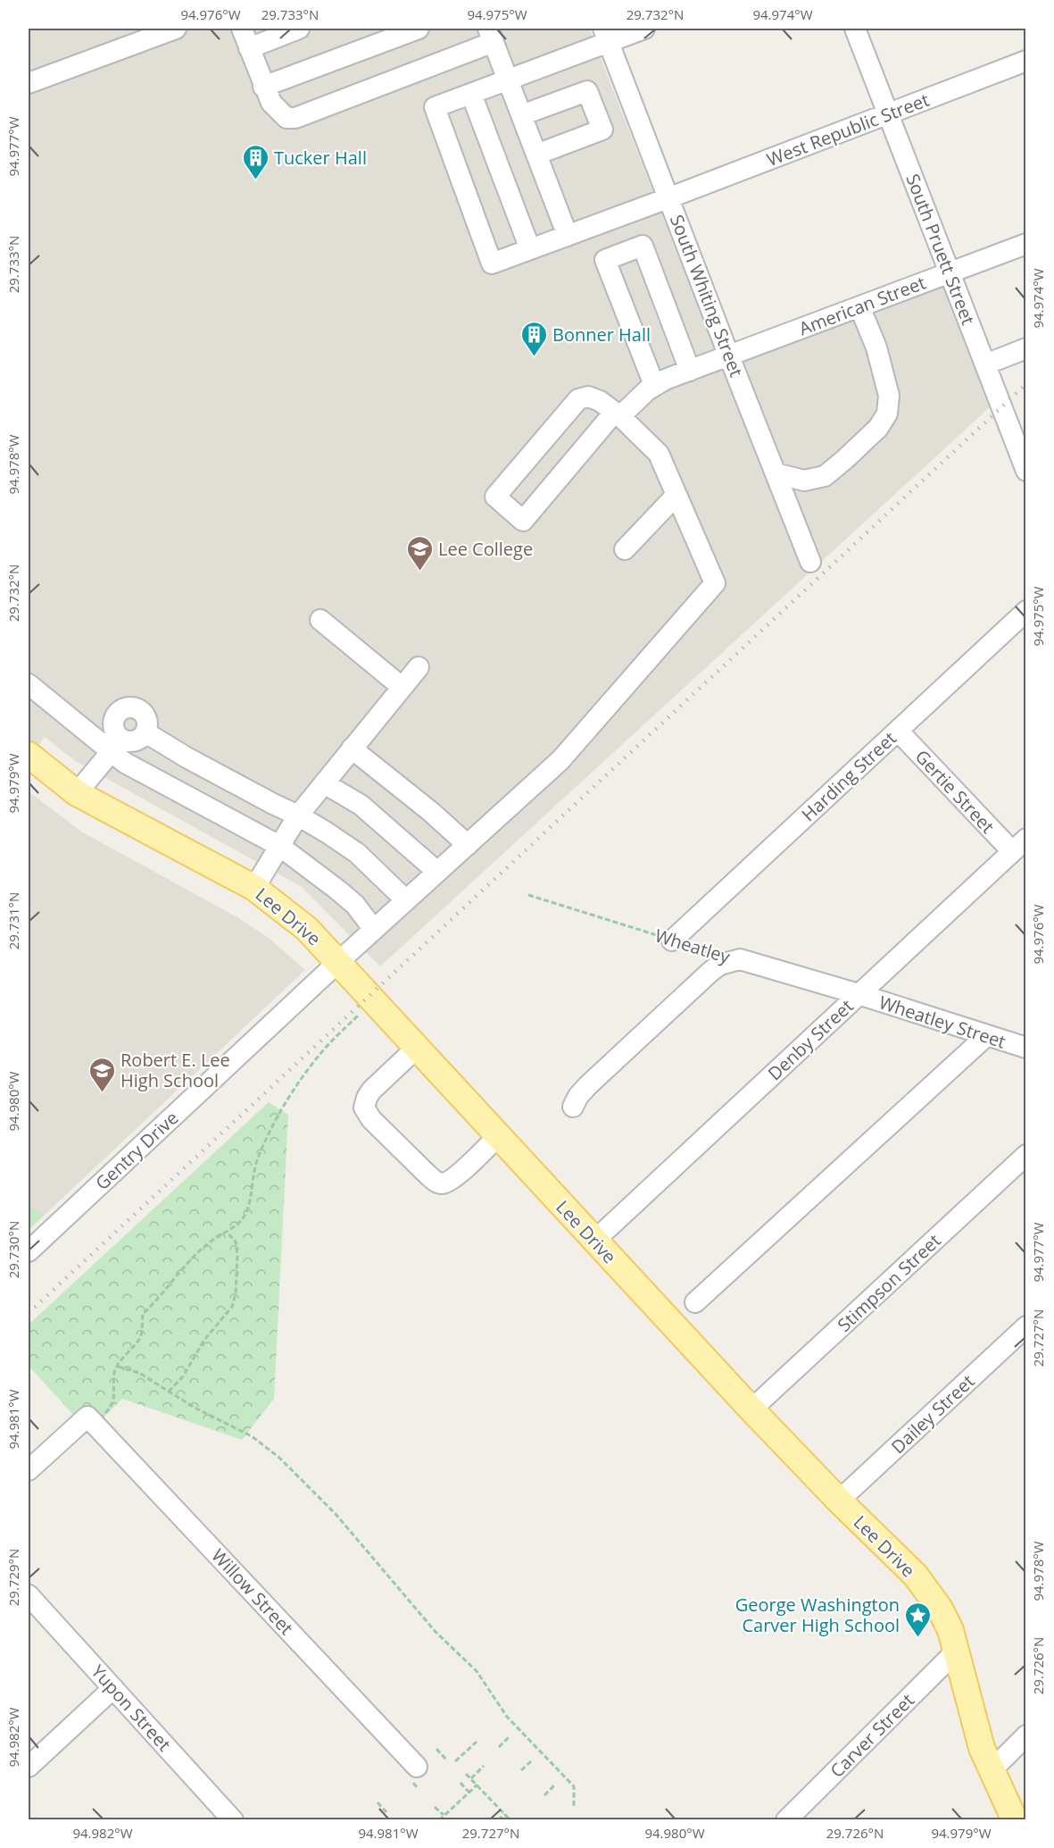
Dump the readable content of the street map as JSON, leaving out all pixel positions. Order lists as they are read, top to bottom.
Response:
{
  "streets": {
    "main road": ["Lee Drive"],
    "street": [
      "West Republic Street",
      "South Pruett Street",
      "South Whiting Street",
      "American Street",
      "Harding Street",
      "Gertie Street",
      "Wheatley",
      "Wheatley Street",
      "Denby Street",
      "Gentry Drive",
      "Stimpson Street",
      "Dailey Street",
      "Willow Street",
      "Yupon Street",
      "Carver Street"
    ]
  },
  "crossings": [
    ["West Republic Street", "South Pruett Street"],
    ["West Republic Street", "South Whiting Street"],
    ["South Pruett Street", "American Street"],
    ["South Whiting Street", "American Street"],
    ["Harding Street", "Gertie Street"],
    ["Harding Street", "Wheatley"],
    ["Gertie Street", "Denby Street"],
    ["Lee Drive", "Denby Street"],
    ["Lee Drive", "Gentry Drive"],
    ["Lee Drive", "Stimpson Street"],
    ["Lee Drive", "Dailey Street"],
    ["Lee Drive", "Carver Street"],
    ["Wheatley", "Wheatley Street"],
    ["Wheatley", "Denby Street"],
    ["Wheatley Street", "Denby Street"]
  ],
  "places": {
    "building": ["Tucker Hall", "Bonner Hall"],
    "school or university": ["Lee College", "Robert E. Lee High School"],
    "place": ["George Washington Carver High School"]
  },
  "coordinates": [
    "94.976°W",
    "29.733°N",
    "94.975°W",
    "29.732°N",
    "94.974°W",
    "94.977°W",
    "94.978°W",
    "94.979°W",
    "29.731°N",
    "94.980°W",
    "29.730°N",
    "29.727°N",
    "94.981°W",
    "29.729°N",
    "29.726°N",
    "94.982°W"
  ]
}
